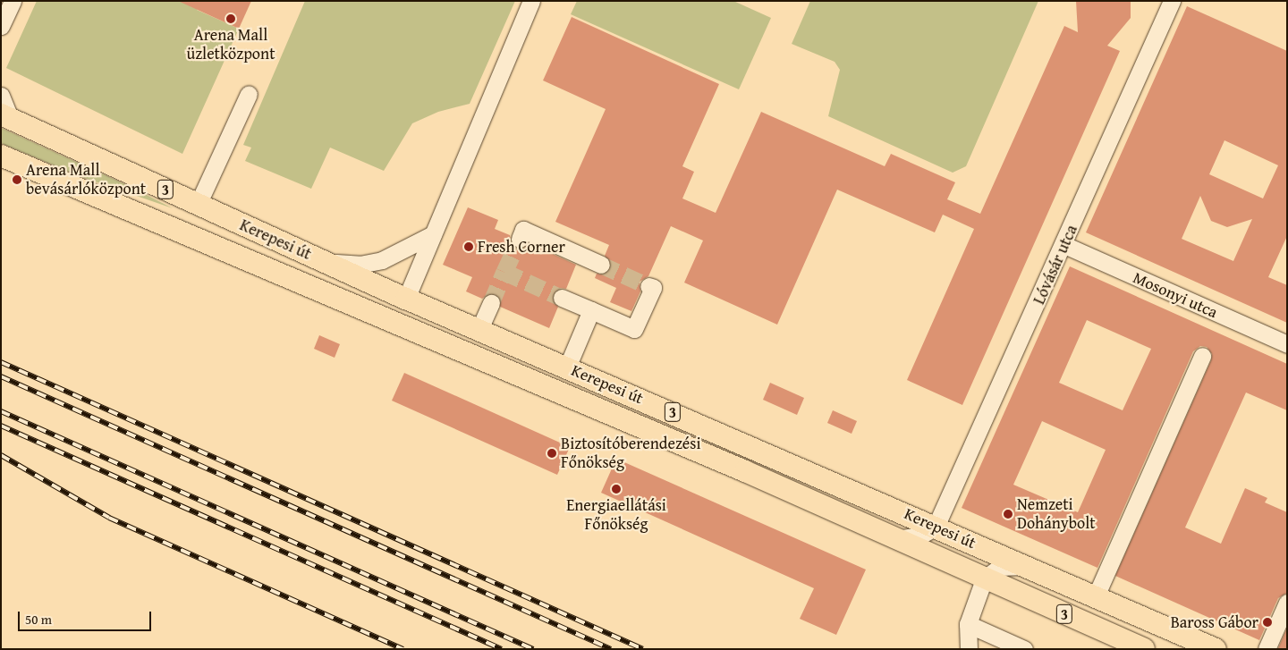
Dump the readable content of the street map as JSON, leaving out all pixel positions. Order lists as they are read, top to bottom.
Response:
{
  "streets": {
    "main road": ["3", "Kerepesi út"],
    "street": ["Lóvásár utca", "Mosonyi utca"]
  },
  "crossings": [
    ["Kerepesi út", "Lóvásár utca"],
    ["Lóvásár utca", "Mosonyi utca"]
  ],
  "places": [
    "Arena Mall üzletközpont",
    "Arena Mall bevásárlóközpont",
    "Fresh Corner",
    "Biztosítóberendezési Főnökség",
    "Energiaellátási Főnökség",
    "Nemzeti Dohánybolt",
    "Baross Gábor"
  ],
  "scale_bar": "50 m"
}
